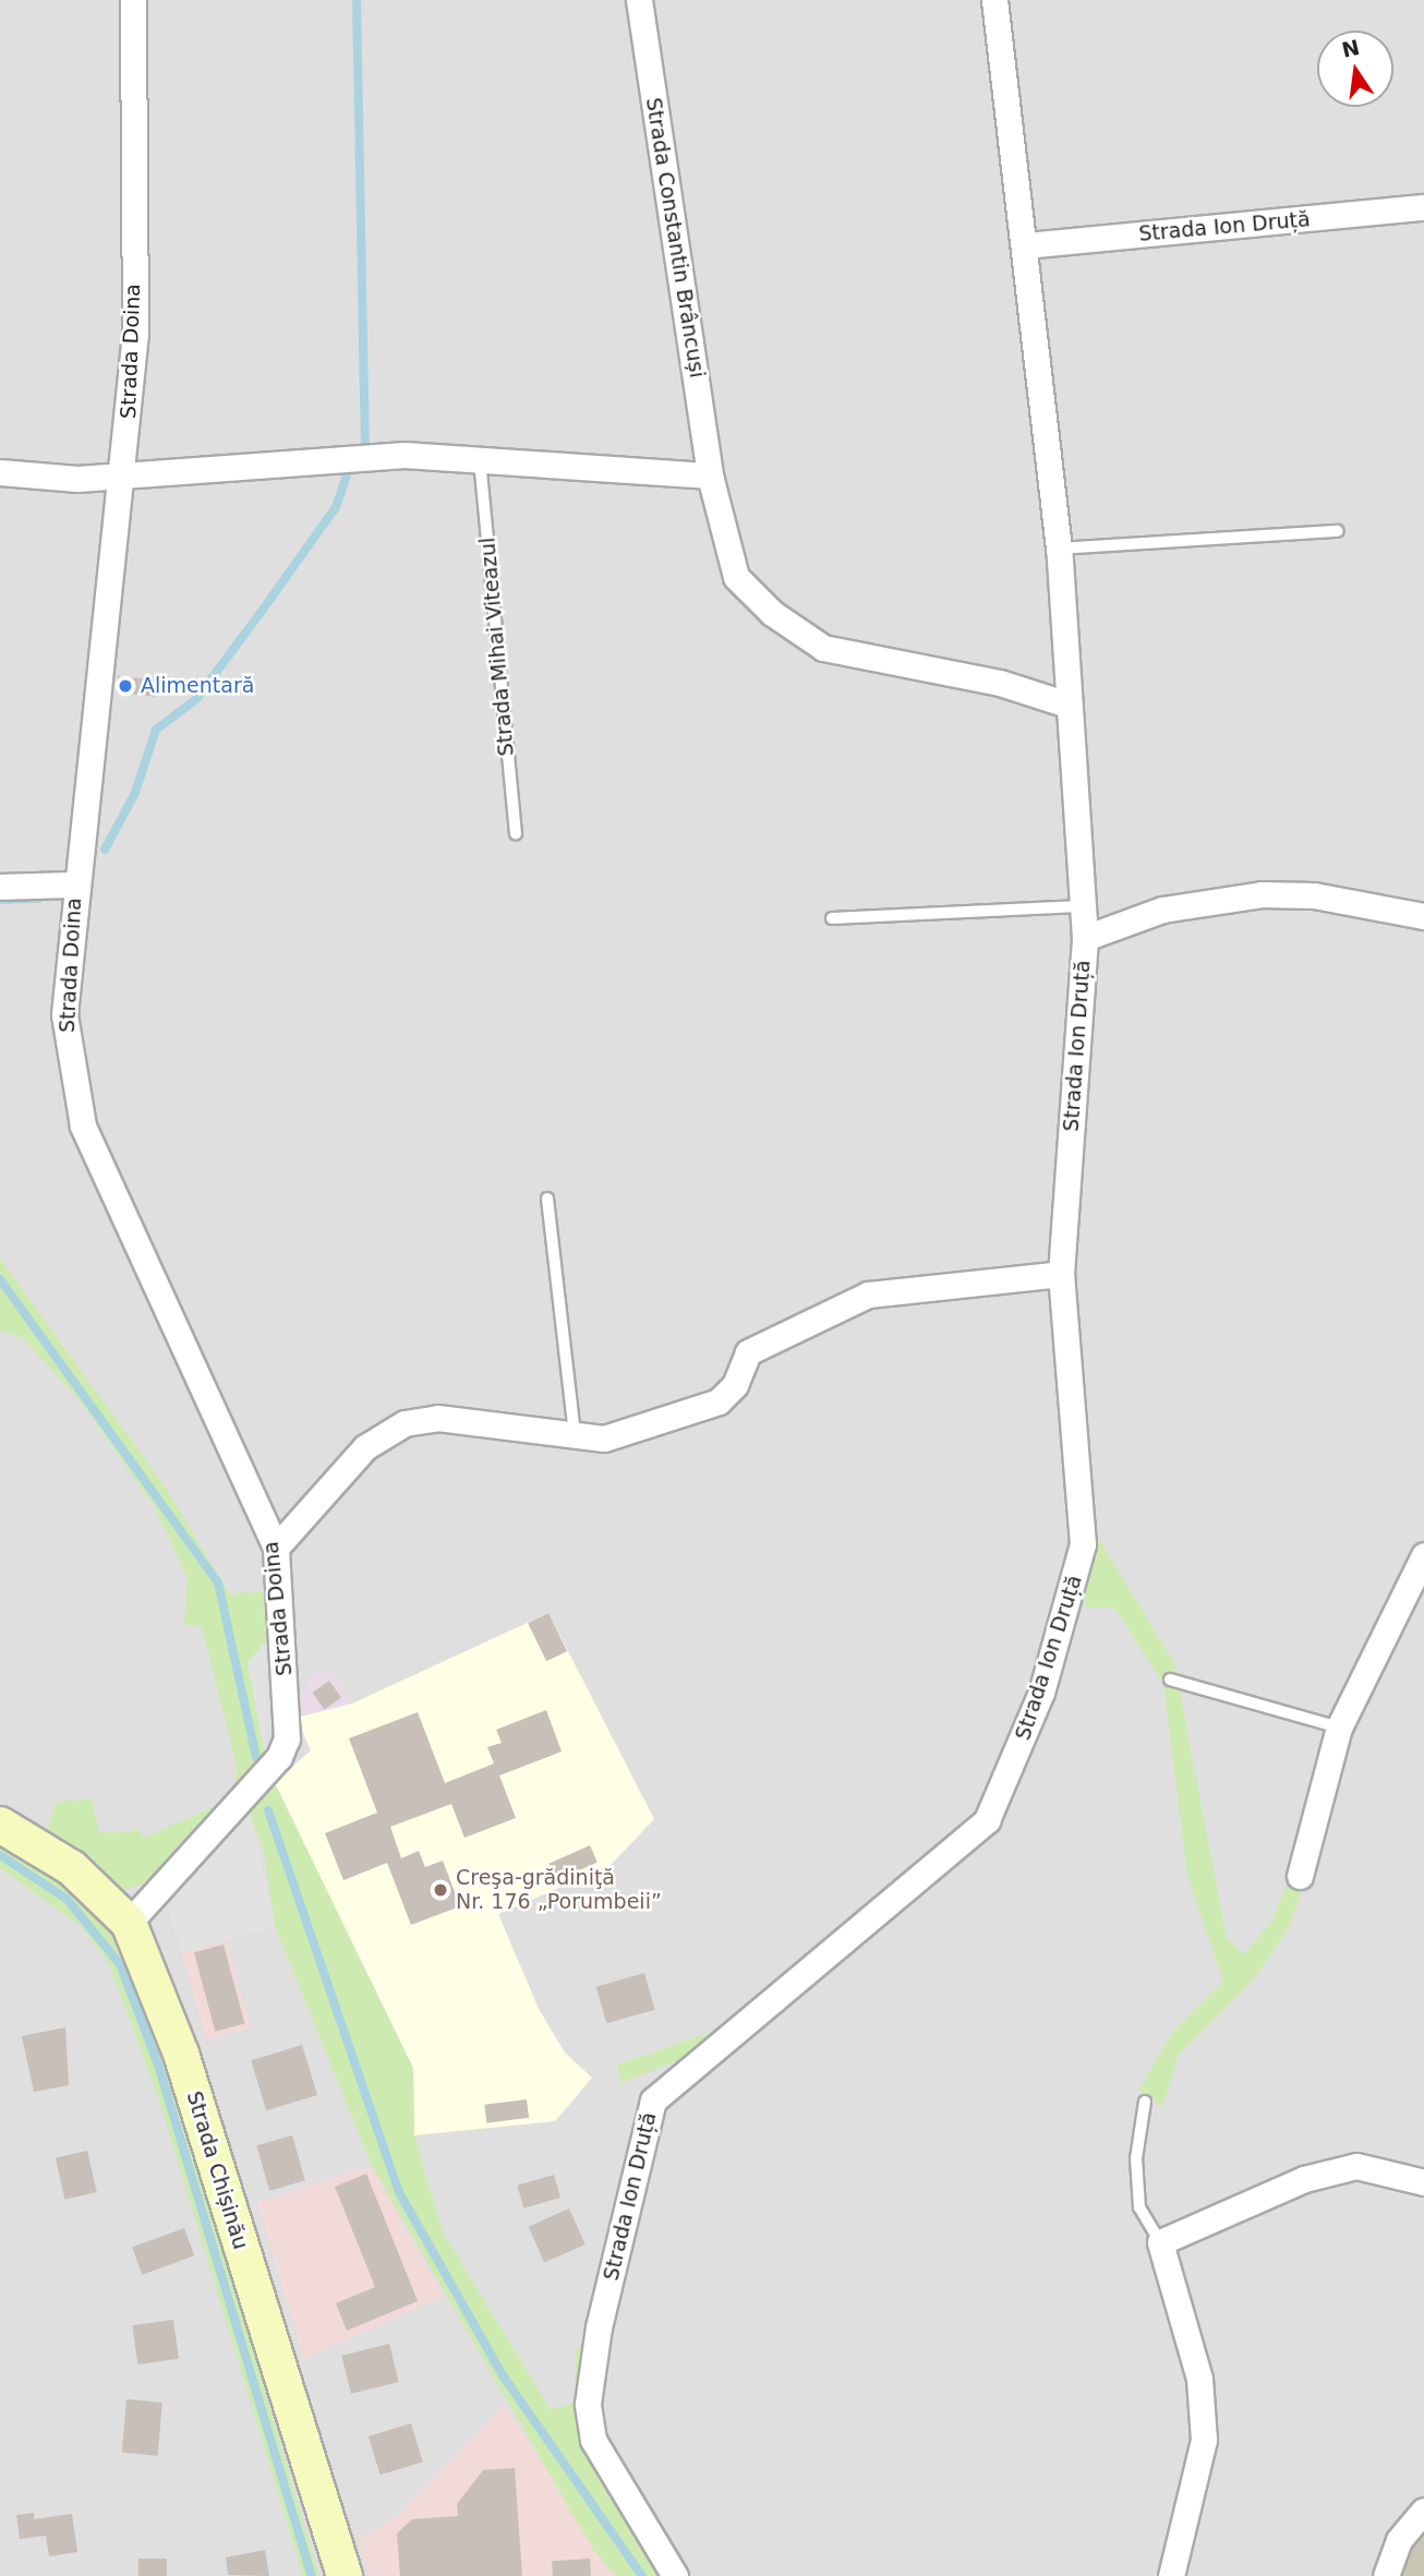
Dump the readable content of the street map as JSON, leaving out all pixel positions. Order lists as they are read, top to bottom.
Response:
{
  "streets": {
    "street": [
      "Strada Ion Druță",
      "Strada Constantin Brâncuși",
      "Strada Doina",
      "Strada Chișinău"
    ],
    "lane": ["Strada Mihai Viteazul"]
  },
  "crossings": [
    ["Strada Doina", "Strada Chișinău"]
  ],
  "places": ["Alimentară", "Creşa-grădiniţă Nr. 176 „Porumbeii”"],
  "north": "top"
}
